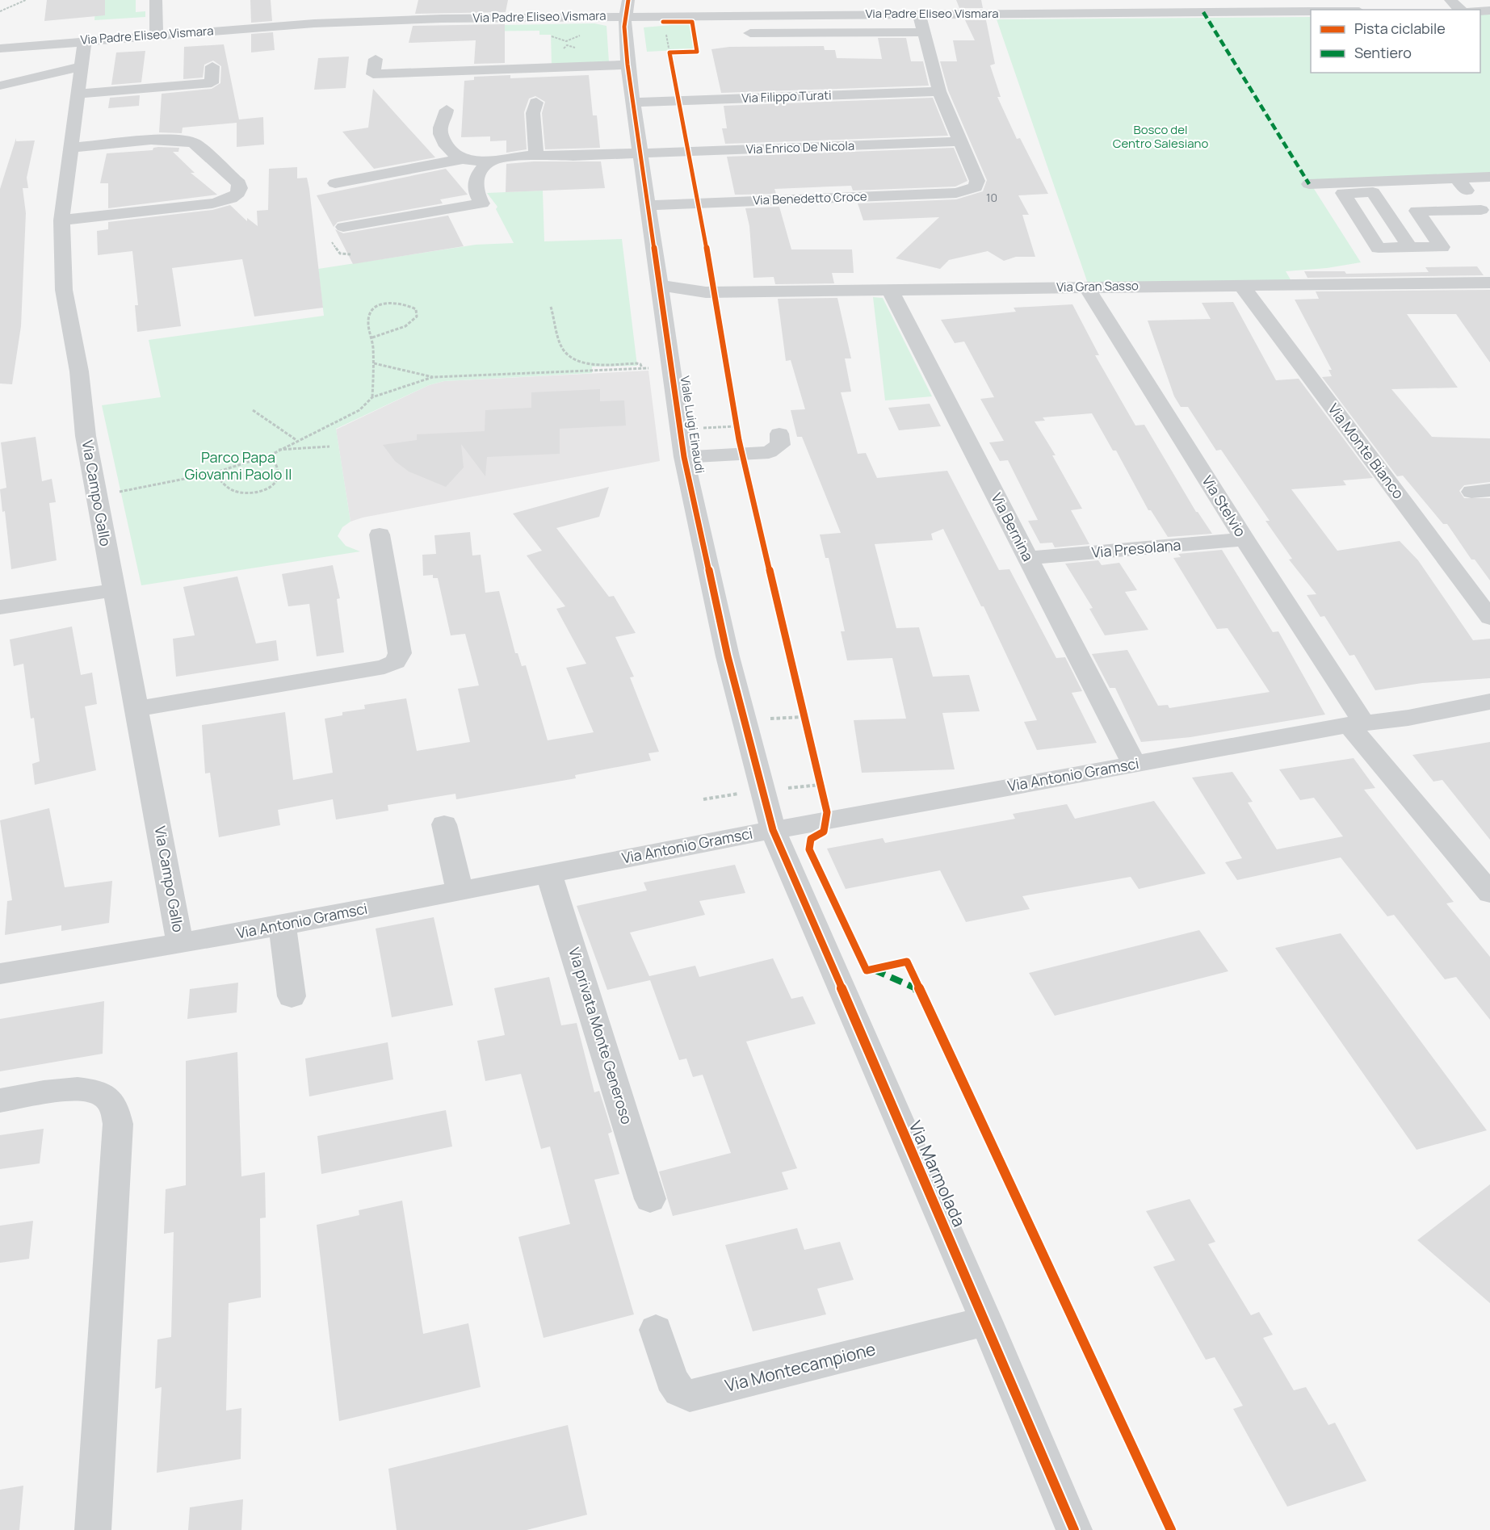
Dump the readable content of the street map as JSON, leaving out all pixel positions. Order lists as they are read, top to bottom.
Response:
{
  "streets": {
    "street": [
      "Via Padre Eliseo Vismara",
      "Via Filippo Turati",
      "Via Enrico De Nicola",
      "Via Benedetto Croce",
      "Via Gran Sasso",
      "Viale Luigi Einaudi",
      "Via Monte Bianco",
      "Via Campo Gallo",
      "Via Stelvio",
      "Via Bernina",
      "Via Presolana",
      "Via Antonio Gramsci",
      "Via privata Monte Generoso",
      "Via Marmolada",
      "Via Montecampione"
    ]
  },
  "crossings": [
    ["Via Padre Eliseo Vismara", "Viale Luigi Einaudi"],
    ["Via Padre Eliseo Vismara", "Via Campo Gallo"],
    ["Via Filippo Turati", "Viale Luigi Einaudi"],
    ["Via Enrico De Nicola", "Via Benedetto Croce"],
    ["Via Enrico De Nicola", "Viale Luigi Einaudi"],
    ["Via Benedetto Croce", "Viale Luigi Einaudi"],
    ["Via Gran Sasso", "Viale Luigi Einaudi"],
    ["Via Gran Sasso", "Via Monte Bianco"],
    ["Via Gran Sasso", "Via Stelvio"],
    ["Via Gran Sasso", "Via Bernina"],
    ["Viale Luigi Einaudi", "Via Antonio Gramsci"],
    ["Viale Luigi Einaudi", "Via Marmolada"],
    ["Via Campo Gallo", "Via Antonio Gramsci"],
    ["Via Stelvio", "Via Presolana"],
    ["Via Stelvio", "Via Antonio Gramsci"],
    ["Via Bernina", "Via Presolana"],
    ["Via Bernina", "Via Antonio Gramsci"],
    ["Via Antonio Gramsci", "Via privata Monte Generoso"],
    ["Via Antonio Gramsci", "Via Marmolada"],
    ["Via Marmolada", "Via Montecampione"]
  ],
  "parks": ["Bosco del Centro Salesiano", "Parco Papa Giovanni Paolo II"],
  "house_numbers": ["10"],
  "legend": ["Pista ciclabile", "Sentiero"]
}
